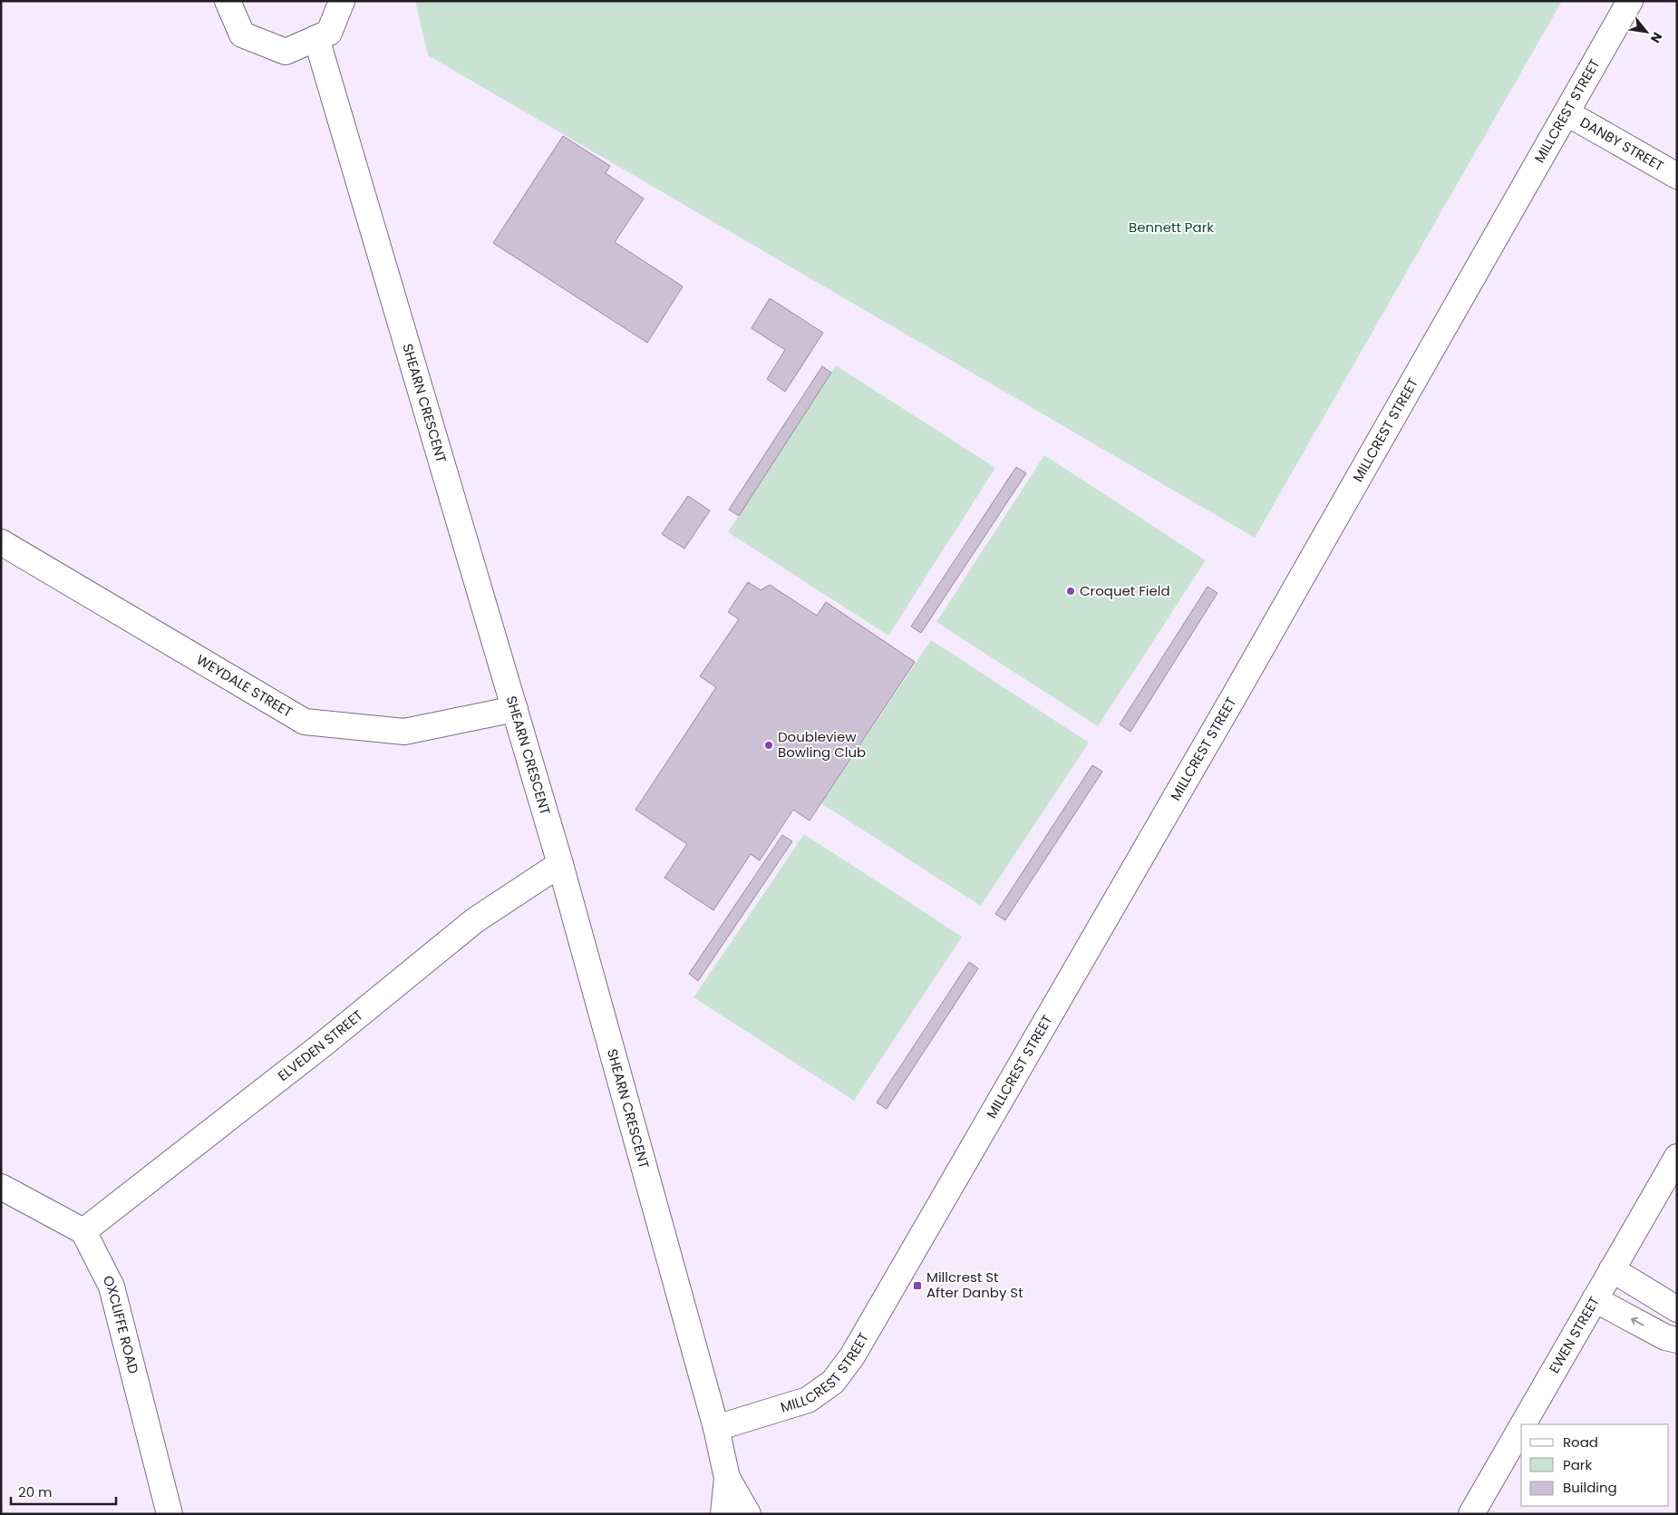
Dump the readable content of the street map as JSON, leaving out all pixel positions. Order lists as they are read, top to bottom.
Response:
{
  "streets": {
    "street": [
      "MILLCREST STREET",
      "DANBY STREET",
      "SHEARN CRESCENT",
      "WEYDALE STREET",
      "ELVEDEN STREET",
      "OXCLIFFE ROAD",
      "EWEN STREET"
    ]
  },
  "crossings": [
    ["MILLCREST STREET", "DANBY STREET"],
    ["MILLCREST STREET", "SHEARN CRESCENT"],
    ["SHEARN CRESCENT", "WEYDALE STREET"],
    ["SHEARN CRESCENT", "ELVEDEN STREET"],
    ["ELVEDEN STREET", "OXCLIFFE ROAD"]
  ],
  "parks": ["Bennett Park"],
  "places": {
    "other": ["Croquet Field", "Doubleview Bowling Club"],
    "transit": ["Millcrest St After Danby St"]
  },
  "legend": ["Road", "Park", "Building"],
  "scale_bar": "20 m",
  "north": "bottom right"
}
